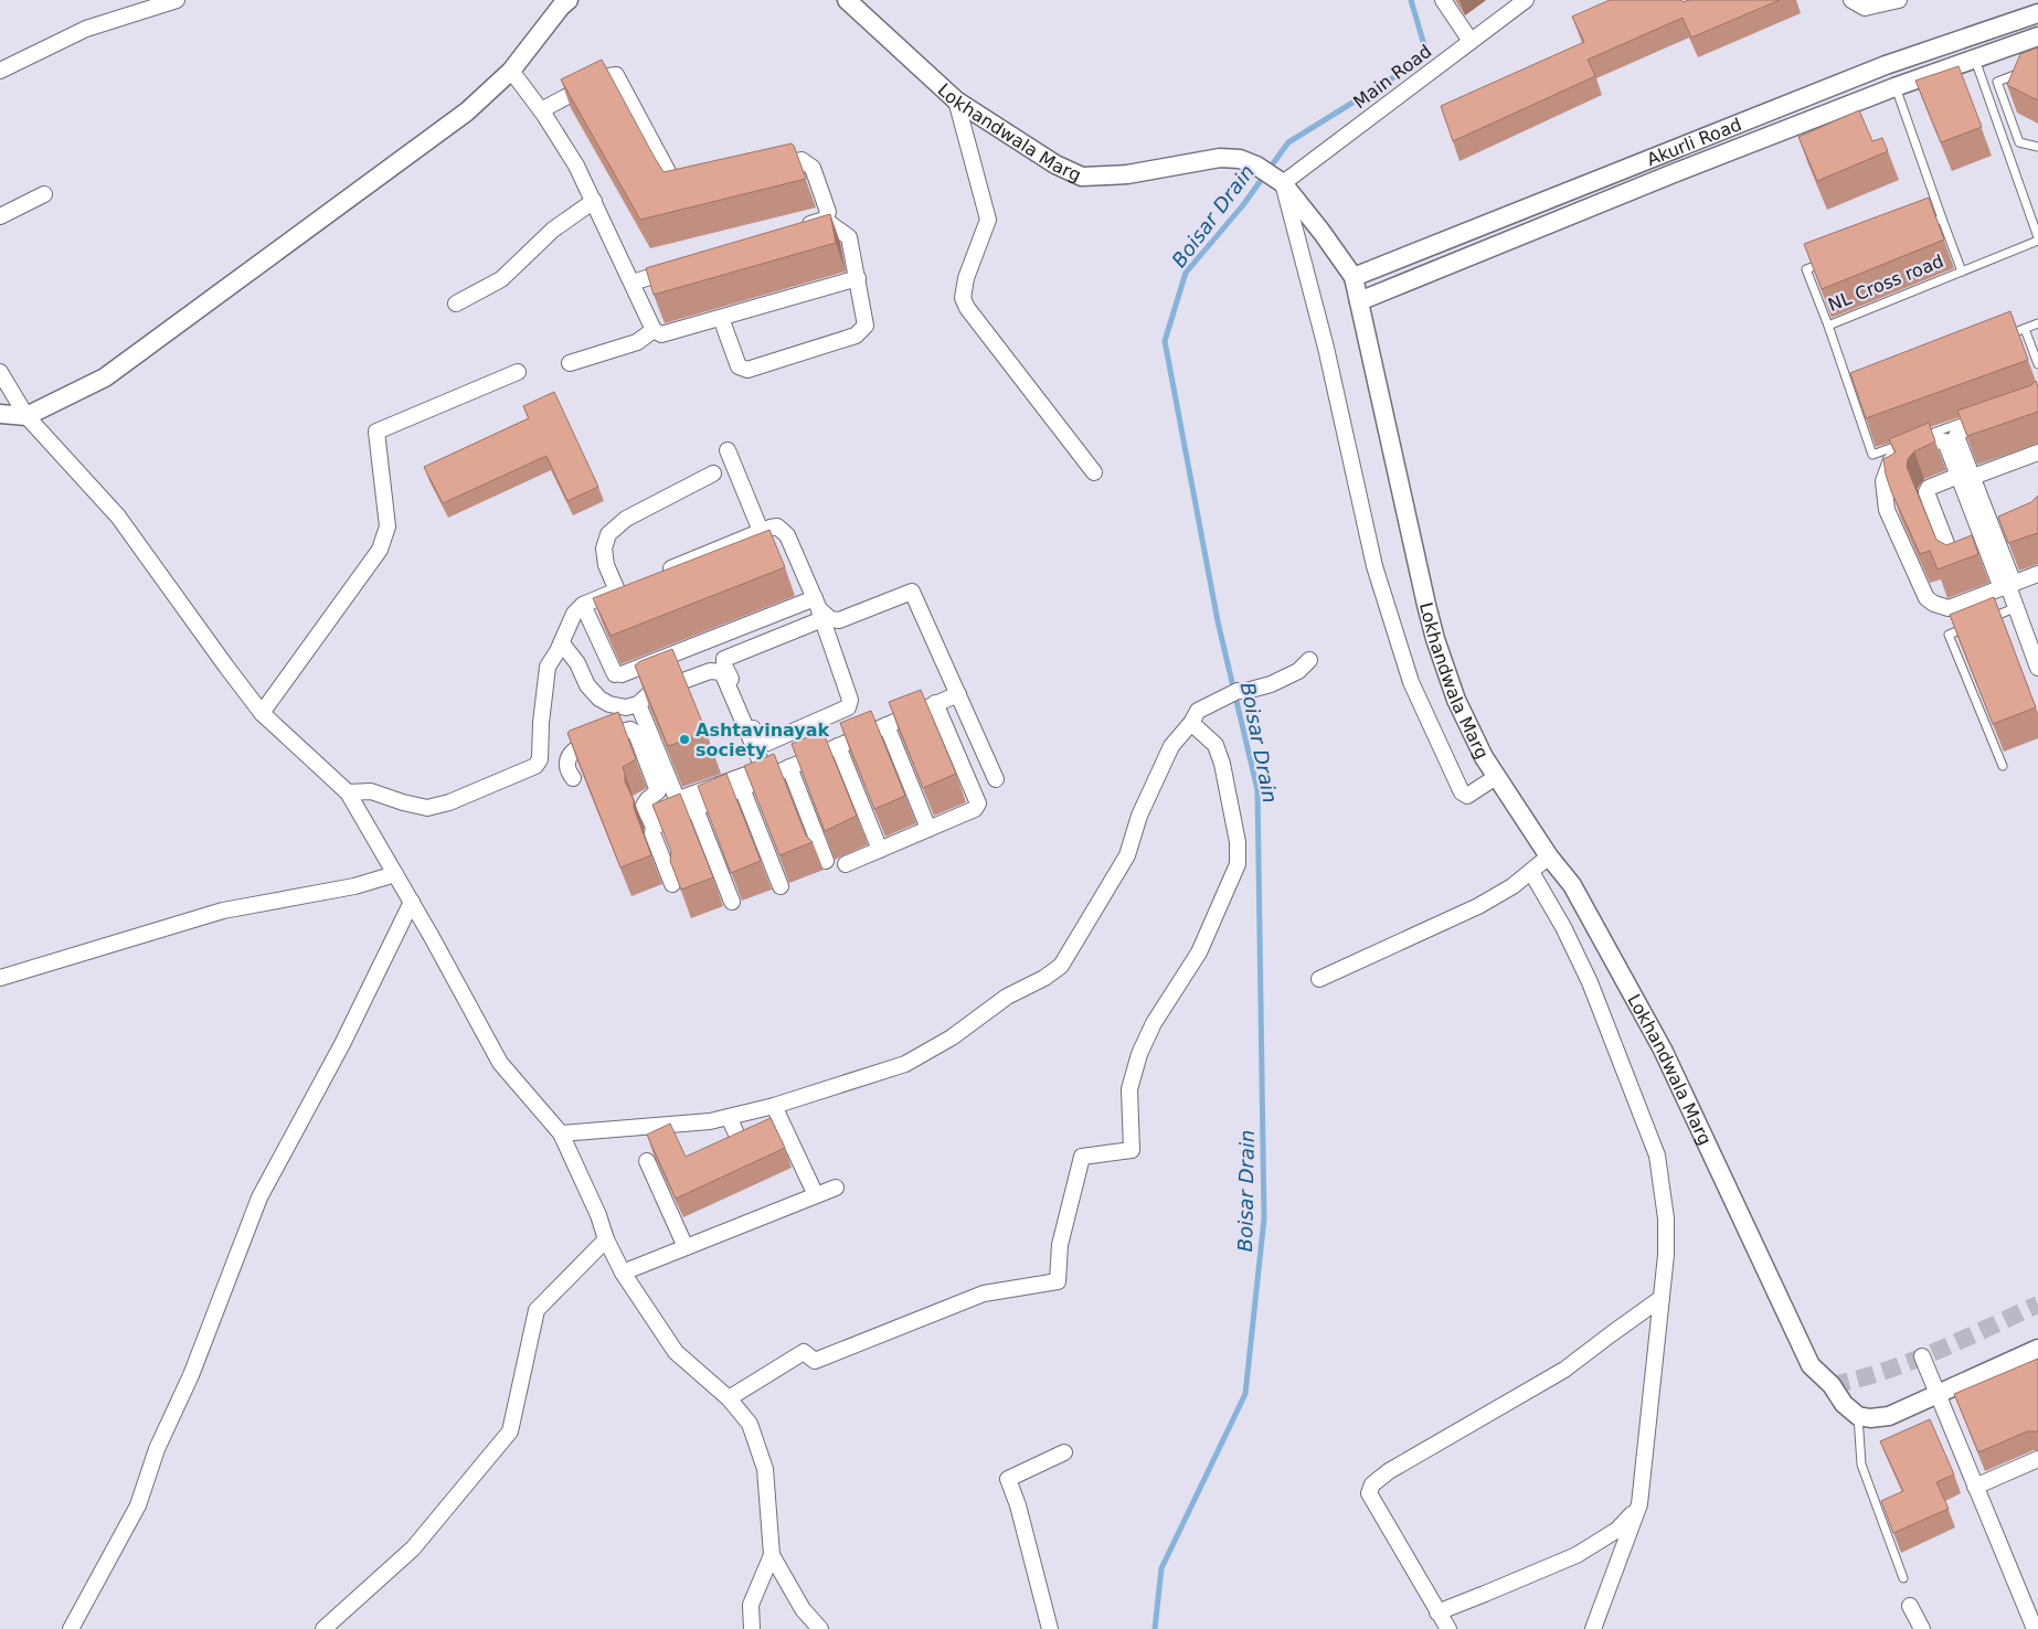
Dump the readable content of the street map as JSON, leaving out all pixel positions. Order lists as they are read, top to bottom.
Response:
{
  "streets": {
    "street": ["Main Road", "Lokhandwala Marg", "Akurli Road"],
    "lane": ["NL Cross road"]
  },
  "crossings": [
    ["Main Road", "Lokhandwala Marg"],
    ["Lokhandwala Marg", "Akurli Road"]
  ],
  "water": ["Boisar Drain"],
  "places": ["Ashtavinayak society"]
}
